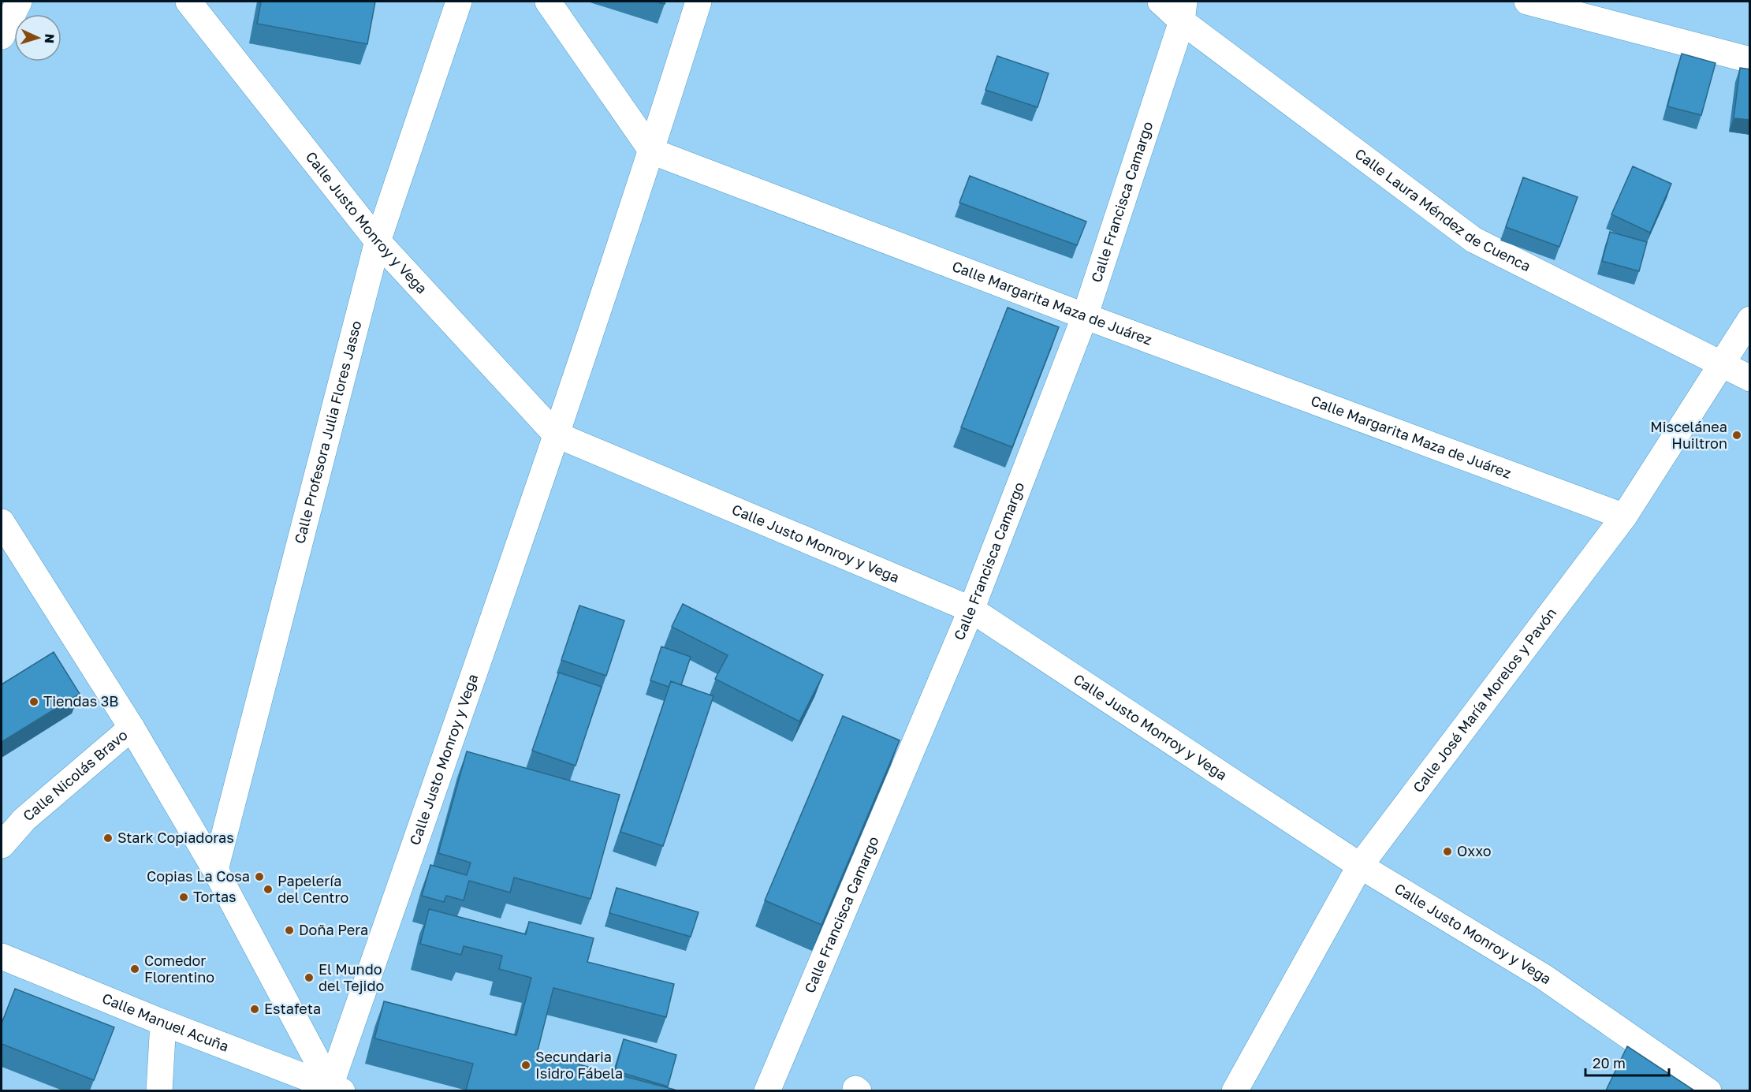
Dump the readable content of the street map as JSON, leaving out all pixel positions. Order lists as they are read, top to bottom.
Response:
{
  "streets": {
    "street": [
      "Calle Francisca Camargo",
      "Calle Laura Méndez de Cuenca",
      "Calle Justo Monroy y Vega",
      "Calle Margarita Maza de Juárez",
      "Calle Profesora Julia Flores Jasso",
      "Calle José María Morelos y Pavón",
      "Calle Nicolás Bravo",
      "Calle Manuel Acuña"
    ]
  },
  "crossings": [
    ["Calle Francisca Camargo", "Calle Laura Méndez de Cuenca"],
    ["Calle Francisca Camargo", "Calle Justo Monroy y Vega"],
    ["Calle Francisca Camargo", "Calle Margarita Maza de Juárez"],
    ["Calle Laura Méndez de Cuenca", "Calle José María Morelos y Pavón"],
    ["Calle Justo Monroy y Vega", "Calle Margarita Maza de Juárez"],
    ["Calle Justo Monroy y Vega", "Calle Profesora Julia Flores Jasso"],
    ["Calle Justo Monroy y Vega", "Calle José María Morelos y Pavón"],
    ["Calle Justo Monroy y Vega", "Calle Manuel Acuña"],
    ["Calle Margarita Maza de Juárez", "Calle José María Morelos y Pavón"]
  ],
  "places": [
    "Miscelánea Huiltron",
    "Tiendas 3B",
    "Stark Copiadoras",
    "Oxxo",
    "Copias La Cosa",
    "Papelería del Centro",
    "Tortas",
    "Doña Pera",
    "Comedor Florentino",
    "El Mundo del Tejido",
    "Estafeta",
    "Secundaria Isidro Fábela"
  ],
  "scale_bar": "20 m",
  "north": "right"
}
